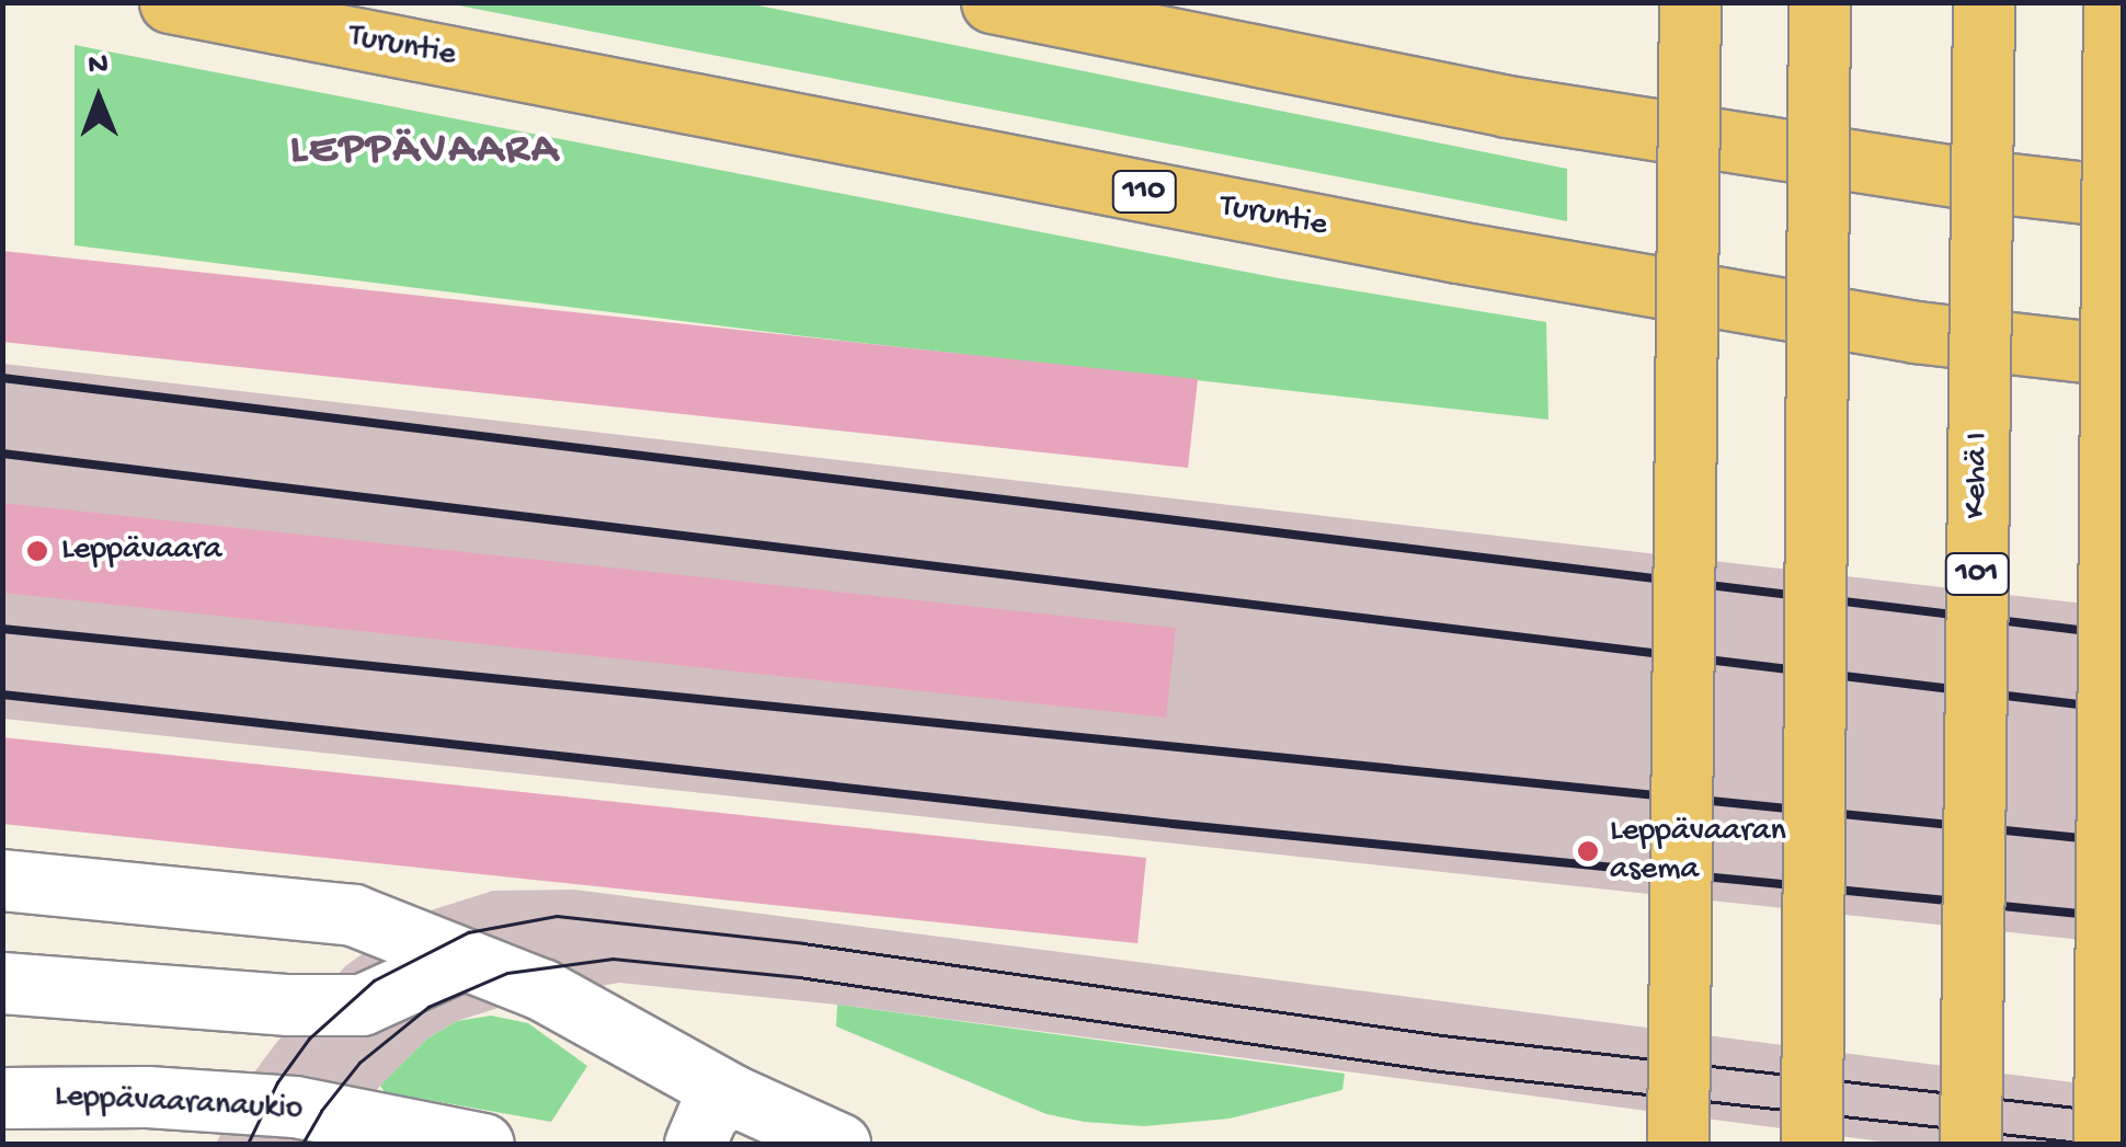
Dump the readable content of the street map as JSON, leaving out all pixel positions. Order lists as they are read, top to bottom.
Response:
{
  "streets": {
    "main road": [
      "Turuntie",
      "110",
      "Kehä I",
      "101"
    ],
    "street": ["Leppävaaranaukio"]
  },
  "districts": ["LEPPÄVAARA"],
  "places": ["Leppävaara", "Leppävaaran asema"],
  "north": "top"
}
